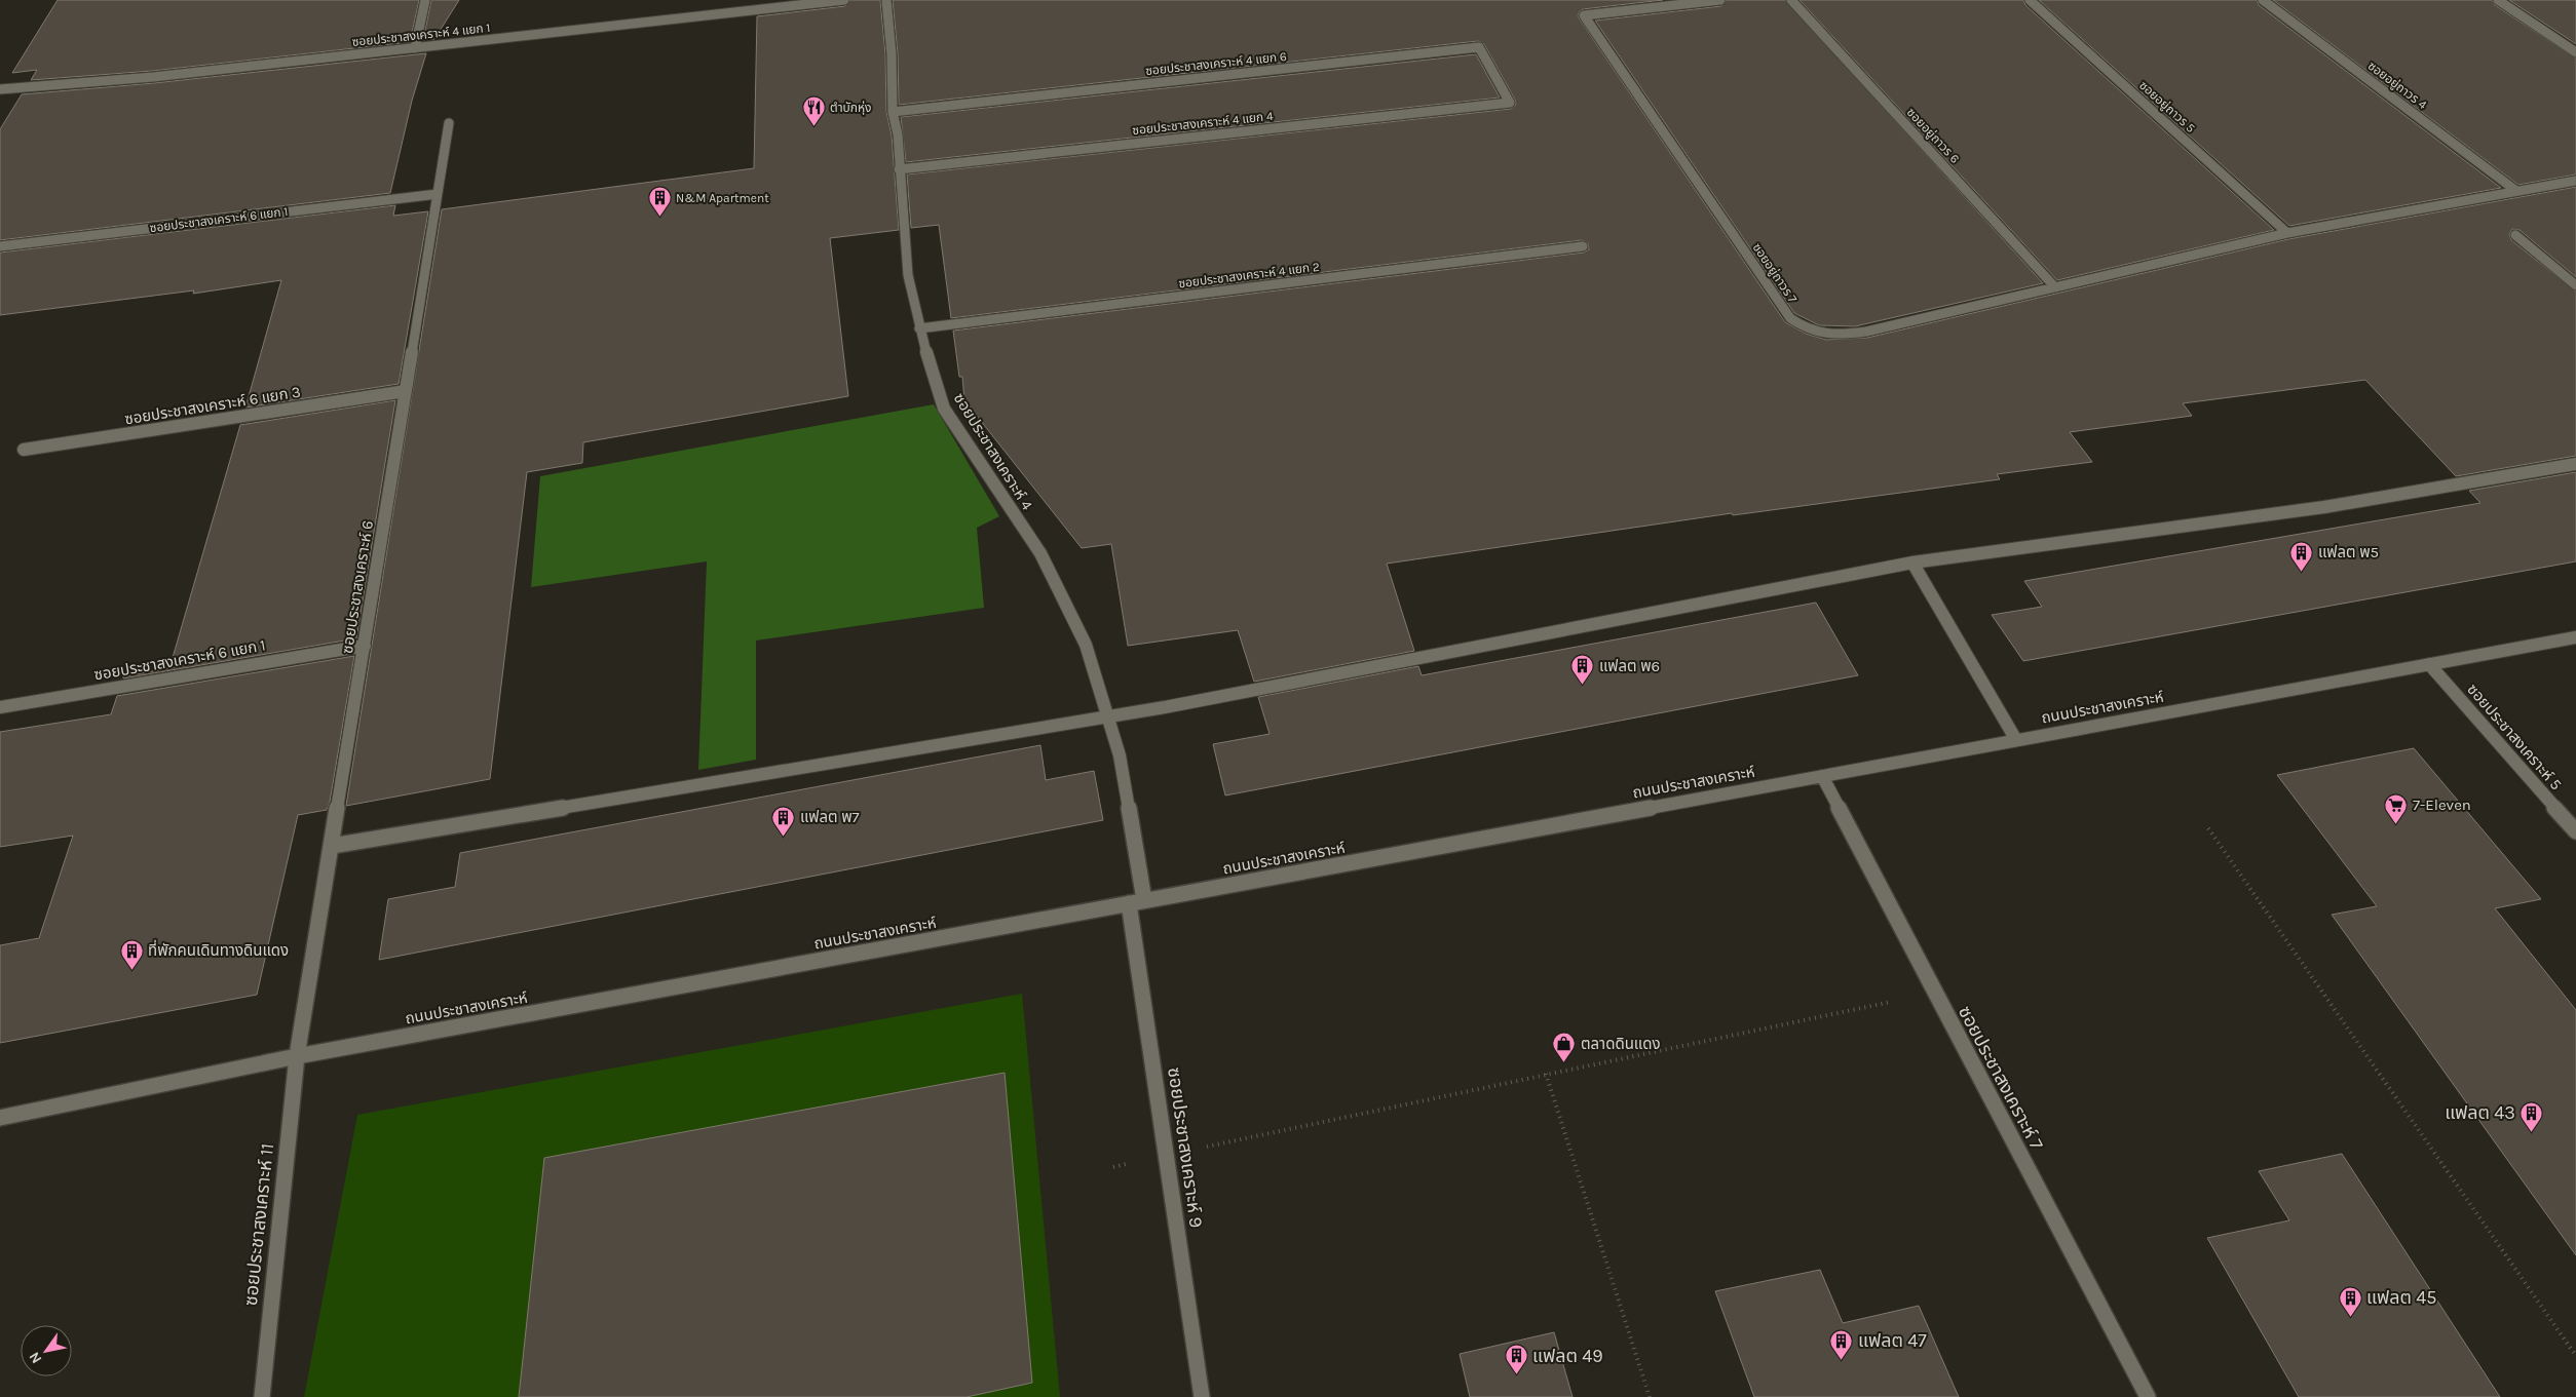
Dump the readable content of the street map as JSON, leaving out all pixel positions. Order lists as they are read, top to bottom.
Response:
{
  "streets": {
    "street": [
      "ซอยประชาสงเคราะห์ 4 แยก 1",
      "ซอยประชาสงเคราะห์ 4 แยก 6",
      "ซอยอยู่ถาวร 4",
      "ซอยอยู่ถาวร 5",
      "ซอยประชาสงเคราะห์ 4 แยก 4",
      "ซอยอยู่ถาวร 6",
      "ซอยประชาสงเคราะห์ 6 แยก 1",
      "ซอยอยู่ถาวร 7",
      "ซอยประชาสงเคราะห์ 4 แยก 2",
      "ซอยประชาสงเคราะห์ 6 แยก 3",
      "ซอยประชาสงเคราะห์ 4",
      "ซอยประชาสงเคราะห์ 6",
      "ถนนประชาสงเคราะห์",
      "ซอยประชาสงเคราะห์ 5",
      "ซอยประชาสงเคราะห์ 7",
      "ซอยประชาสงเคราะห์ 9",
      "ซอยประชาสงเคราะห์ 11"
    ]
  },
  "crossings": [
    ["ซอยประชาสงเคราะห์ 4 แยก 6", "ซอยประชาสงเคราะห์ 4 แยก 4"],
    ["ซอยประชาสงเคราะห์ 4 แยก 6", "ซอยประชาสงเคราะห์ 4"],
    ["ซอยอยู่ถาวร 4", "ซอยอยู่ถาวร 7"],
    ["ซอยอยู่ถาวร 5", "ซอยอยู่ถาวร 7"],
    ["ซอยประชาสงเคราะห์ 4 แยก 4", "ซอยประชาสงเคราะห์ 4"],
    ["ซอยอยู่ถาวร 6", "ซอยอยู่ถาวร 7"],
    ["ซอยประชาสงเคราะห์ 6 แยก 1", "ซอยประชาสงเคราะห์ 6"],
    ["ซอยประชาสงเคราะห์ 4 แยก 2", "ซอยประชาสงเคราะห์ 4"],
    ["ซอยประชาสงเคราะห์ 6 แยก 3", "ซอยประชาสงเคราะห์ 6"],
    ["ซอยประชาสงเคราะห์ 4", "ถนนประชาสงเคราะห์"],
    ["ซอยประชาสงเคราะห์ 4", "ซอยประชาสงเคราะห์ 9"],
    ["ซอยประชาสงเคราะห์ 6", "ถนนประชาสงเคราะห์"],
    ["ซอยประชาสงเคราะห์ 6", "ซอยประชาสงเคราะห์ 11"],
    ["ถนนประชาสงเคราะห์", "ซอยประชาสงเคราะห์ 5"],
    ["ถนนประชาสงเคราะห์", "ซอยประชาสงเคราะห์ 7"],
    ["ถนนประชาสงเคราะห์", "ซอยประชาสงเคราะห์ 9"],
    ["ถนนประชาสงเคราะห์", "ซอยประชาสงเคราะห์ 11"]
  ],
  "places": {
    "restaurant": ["ตำบักหุ่ง"],
    "building": [
      "N&M Apartment",
      "แฟลต พ5",
      "แฟลต พ6",
      "แฟลต พ7",
      "ที่พักคนเดินทางดินแดง",
      "แฟลต 43",
      "แฟลต 45",
      "แฟลต 47",
      "แฟลต 49"
    ],
    "supermarket": ["7-Eleven"],
    "shop": ["ตลาดดินแดง"]
  },
  "north": "bottom left"
}
